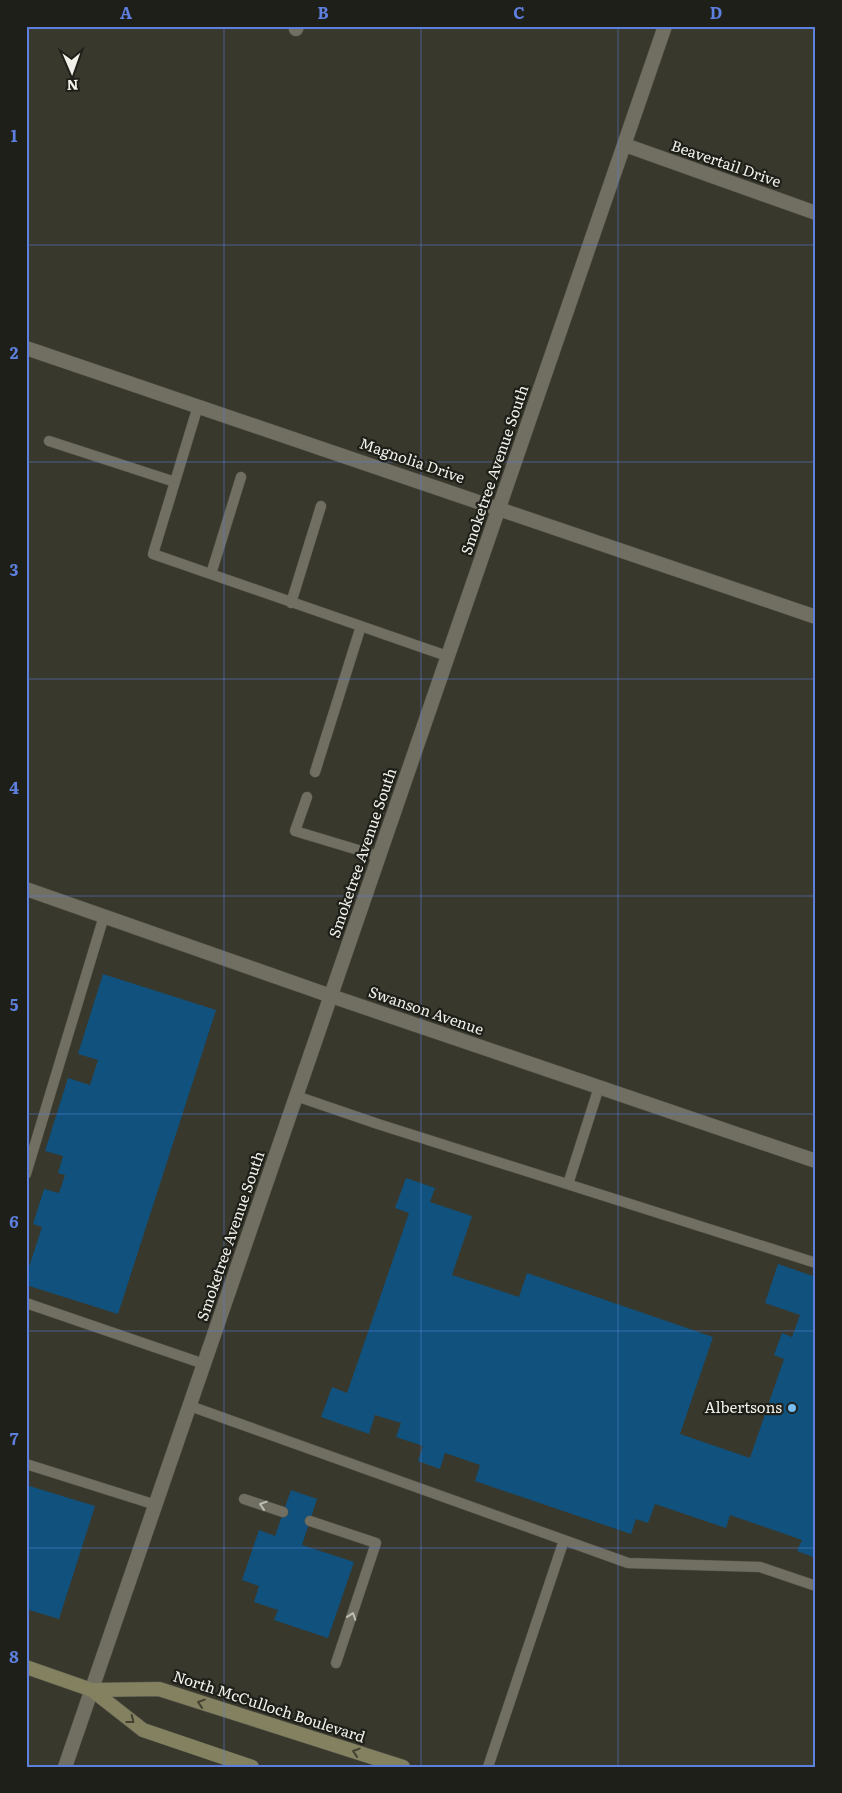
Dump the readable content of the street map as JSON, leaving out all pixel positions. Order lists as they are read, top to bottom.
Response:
{
  "streets": {
    "main road": ["North McCulloch Boulevard"],
    "street": [
      "Beavertail Drive",
      "Magnolia Drive",
      "Smoketree Avenue South",
      "Swanson Avenue"
    ]
  },
  "crossings": [
    ["Beavertail Drive", "Smoketree Avenue South"],
    ["Magnolia Drive", "Smoketree Avenue South"],
    ["Smoketree Avenue South", "Swanson Avenue"],
    ["Smoketree Avenue South", "North McCulloch Boulevard"]
  ],
  "places": ["Albertsons"],
  "north": "bottom",
  "grid": {
    "columns": [
      "A",
      "B",
      "C",
      "D"
    ],
    "rows": [
      "1",
      "2",
      "3",
      "4",
      "5",
      "6",
      "7",
      "8"
    ]
  }
}
